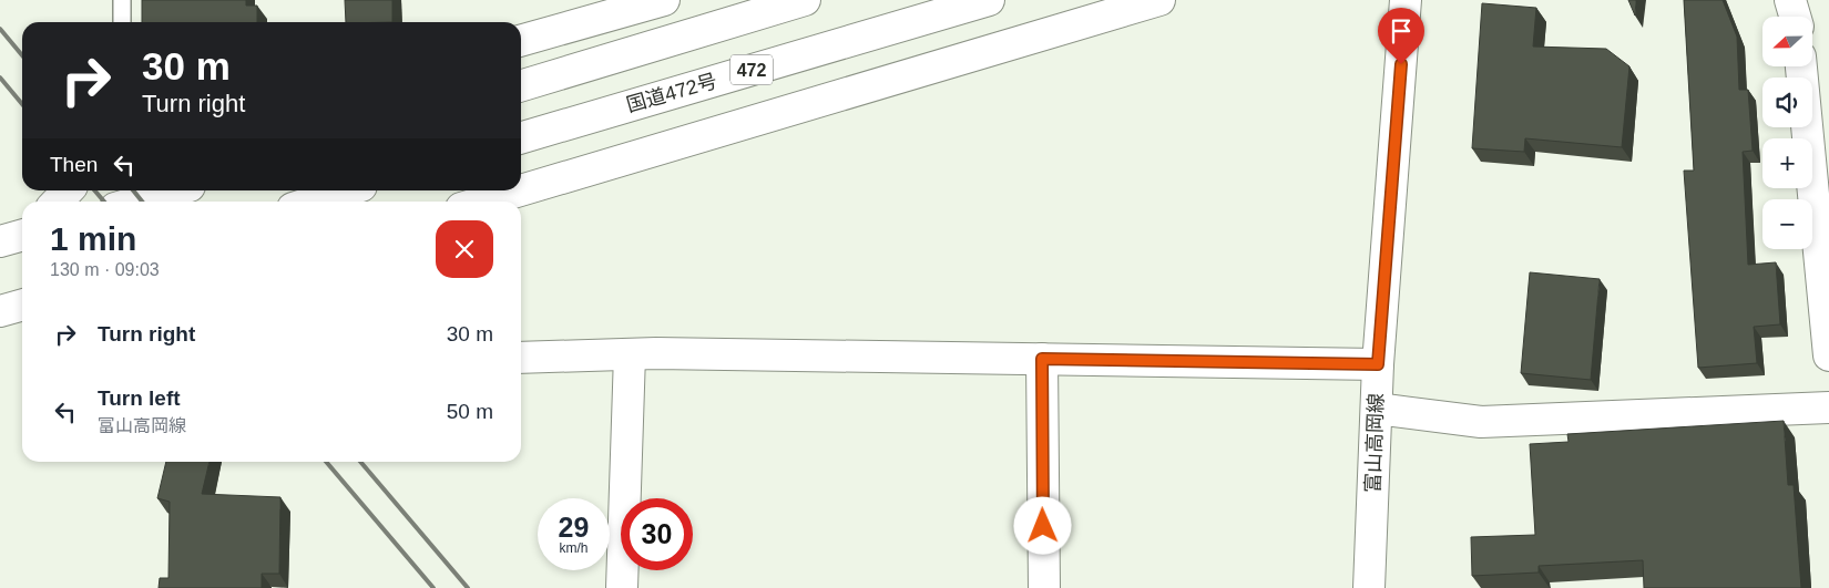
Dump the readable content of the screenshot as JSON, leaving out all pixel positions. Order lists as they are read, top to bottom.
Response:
{
  "streets": {
    "main road": ["472", "国道472号", "富山高岡線"]
  },
  "north": "left",
  "page": {
    "map_buttons": ["+", "−"],
    "turn": ["30 m", "Turn right"],
    "then": "Then",
    "heading": ["1 min", "130 m · 09:03"],
    "list": [
      {
        "name": "Turn right",
        "value": "30 m"
      },
      {
        "name": "Turn left",
        "note": "富山高岡線",
        "value": "50 m"
      }
    ],
    "speed": "29 km/h",
    "limit": "30"
  }
}
